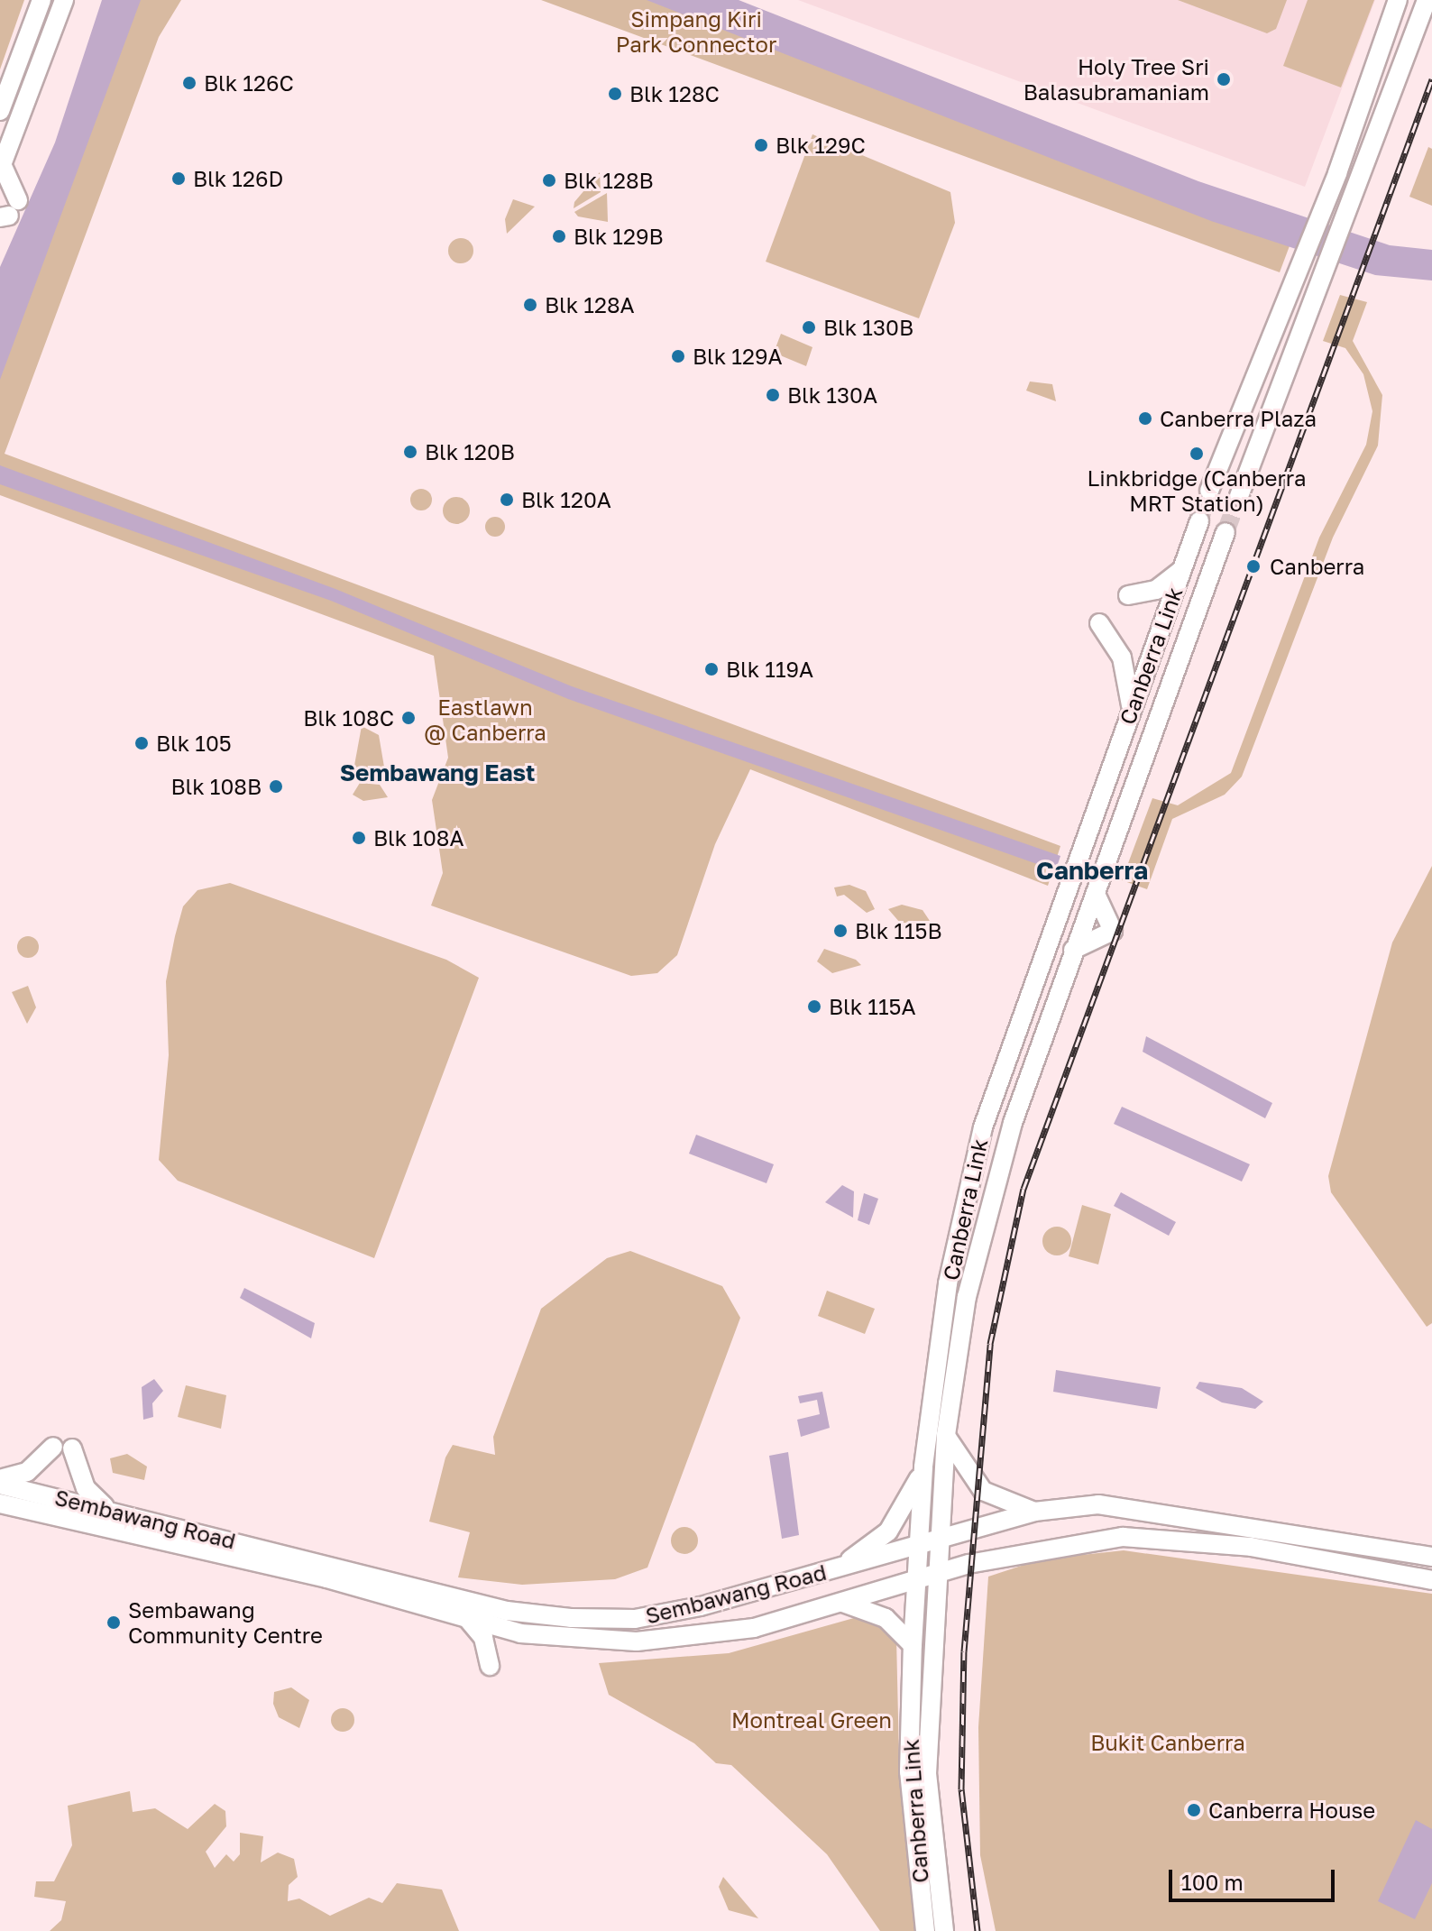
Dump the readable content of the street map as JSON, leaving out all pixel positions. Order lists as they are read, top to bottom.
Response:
{
  "streets": {
    "main road": ["Canberra Link", "Sembawang Road"]
  },
  "crossings": [
    ["Canberra Link", "Sembawang Road"]
  ],
  "districts": ["Sembawang East", "Canberra"],
  "parks": [
    "Simpang Kiri Park Connector",
    "Eastlawn @ Canberra",
    "Montreal Green",
    "Bukit Canberra"
  ],
  "places": [
    "Holy Tree Sri Balasubramaniam",
    "Blk 126C",
    "Blk 128C",
    "Blk 129C",
    "Blk 126D",
    "Blk 128B",
    "Blk 129B",
    "Blk 128A",
    "Blk 130B",
    "Blk 129A",
    "Blk 130A",
    "Canberra Plaza",
    "Blk 120B",
    "Linkbridge (Canberra MRT Station)",
    "Blk 120A",
    "Canberra",
    "Blk 119A",
    "Blk 108C",
    "Blk 105",
    "Blk 108B",
    "Blk 108A",
    "Blk 115B",
    "Blk 115A",
    "Sembawang Community Centre",
    "Canberra House"
  ],
  "scale_bar": "100 m"
}
